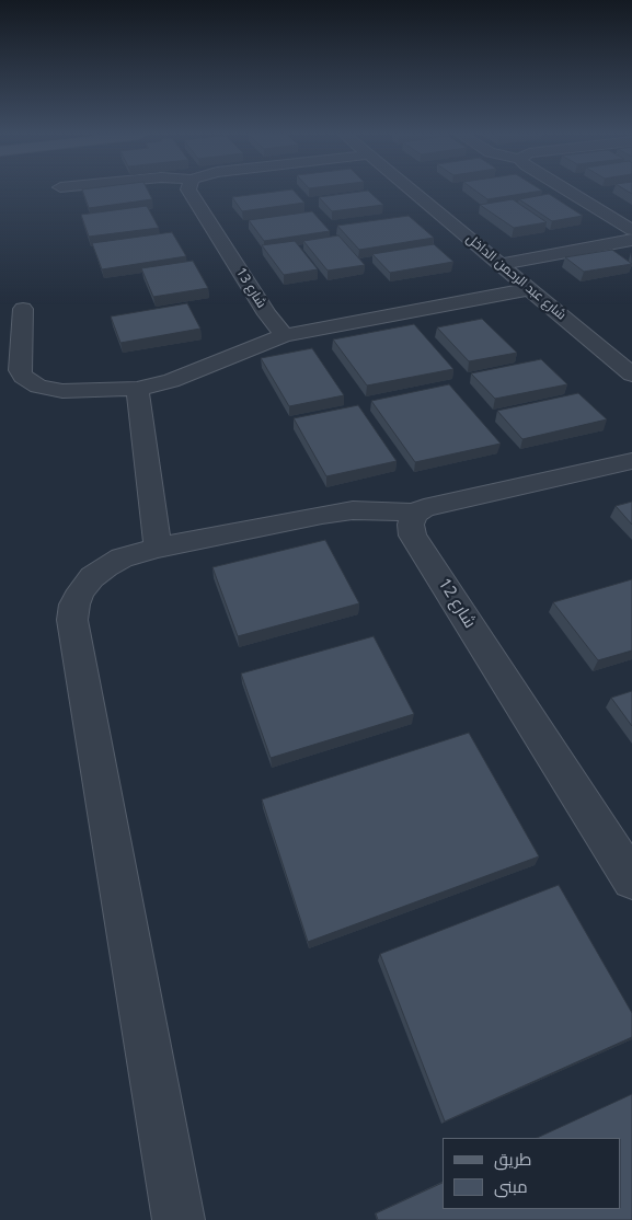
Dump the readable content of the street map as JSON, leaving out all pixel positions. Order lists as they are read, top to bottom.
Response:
{
  "streets": {
    "street": ["شارع عبد الرحمن الداخل", "شارع 13", "شارع 12"]
  },
  "legend": ["طريق", "مبنى"]
}
